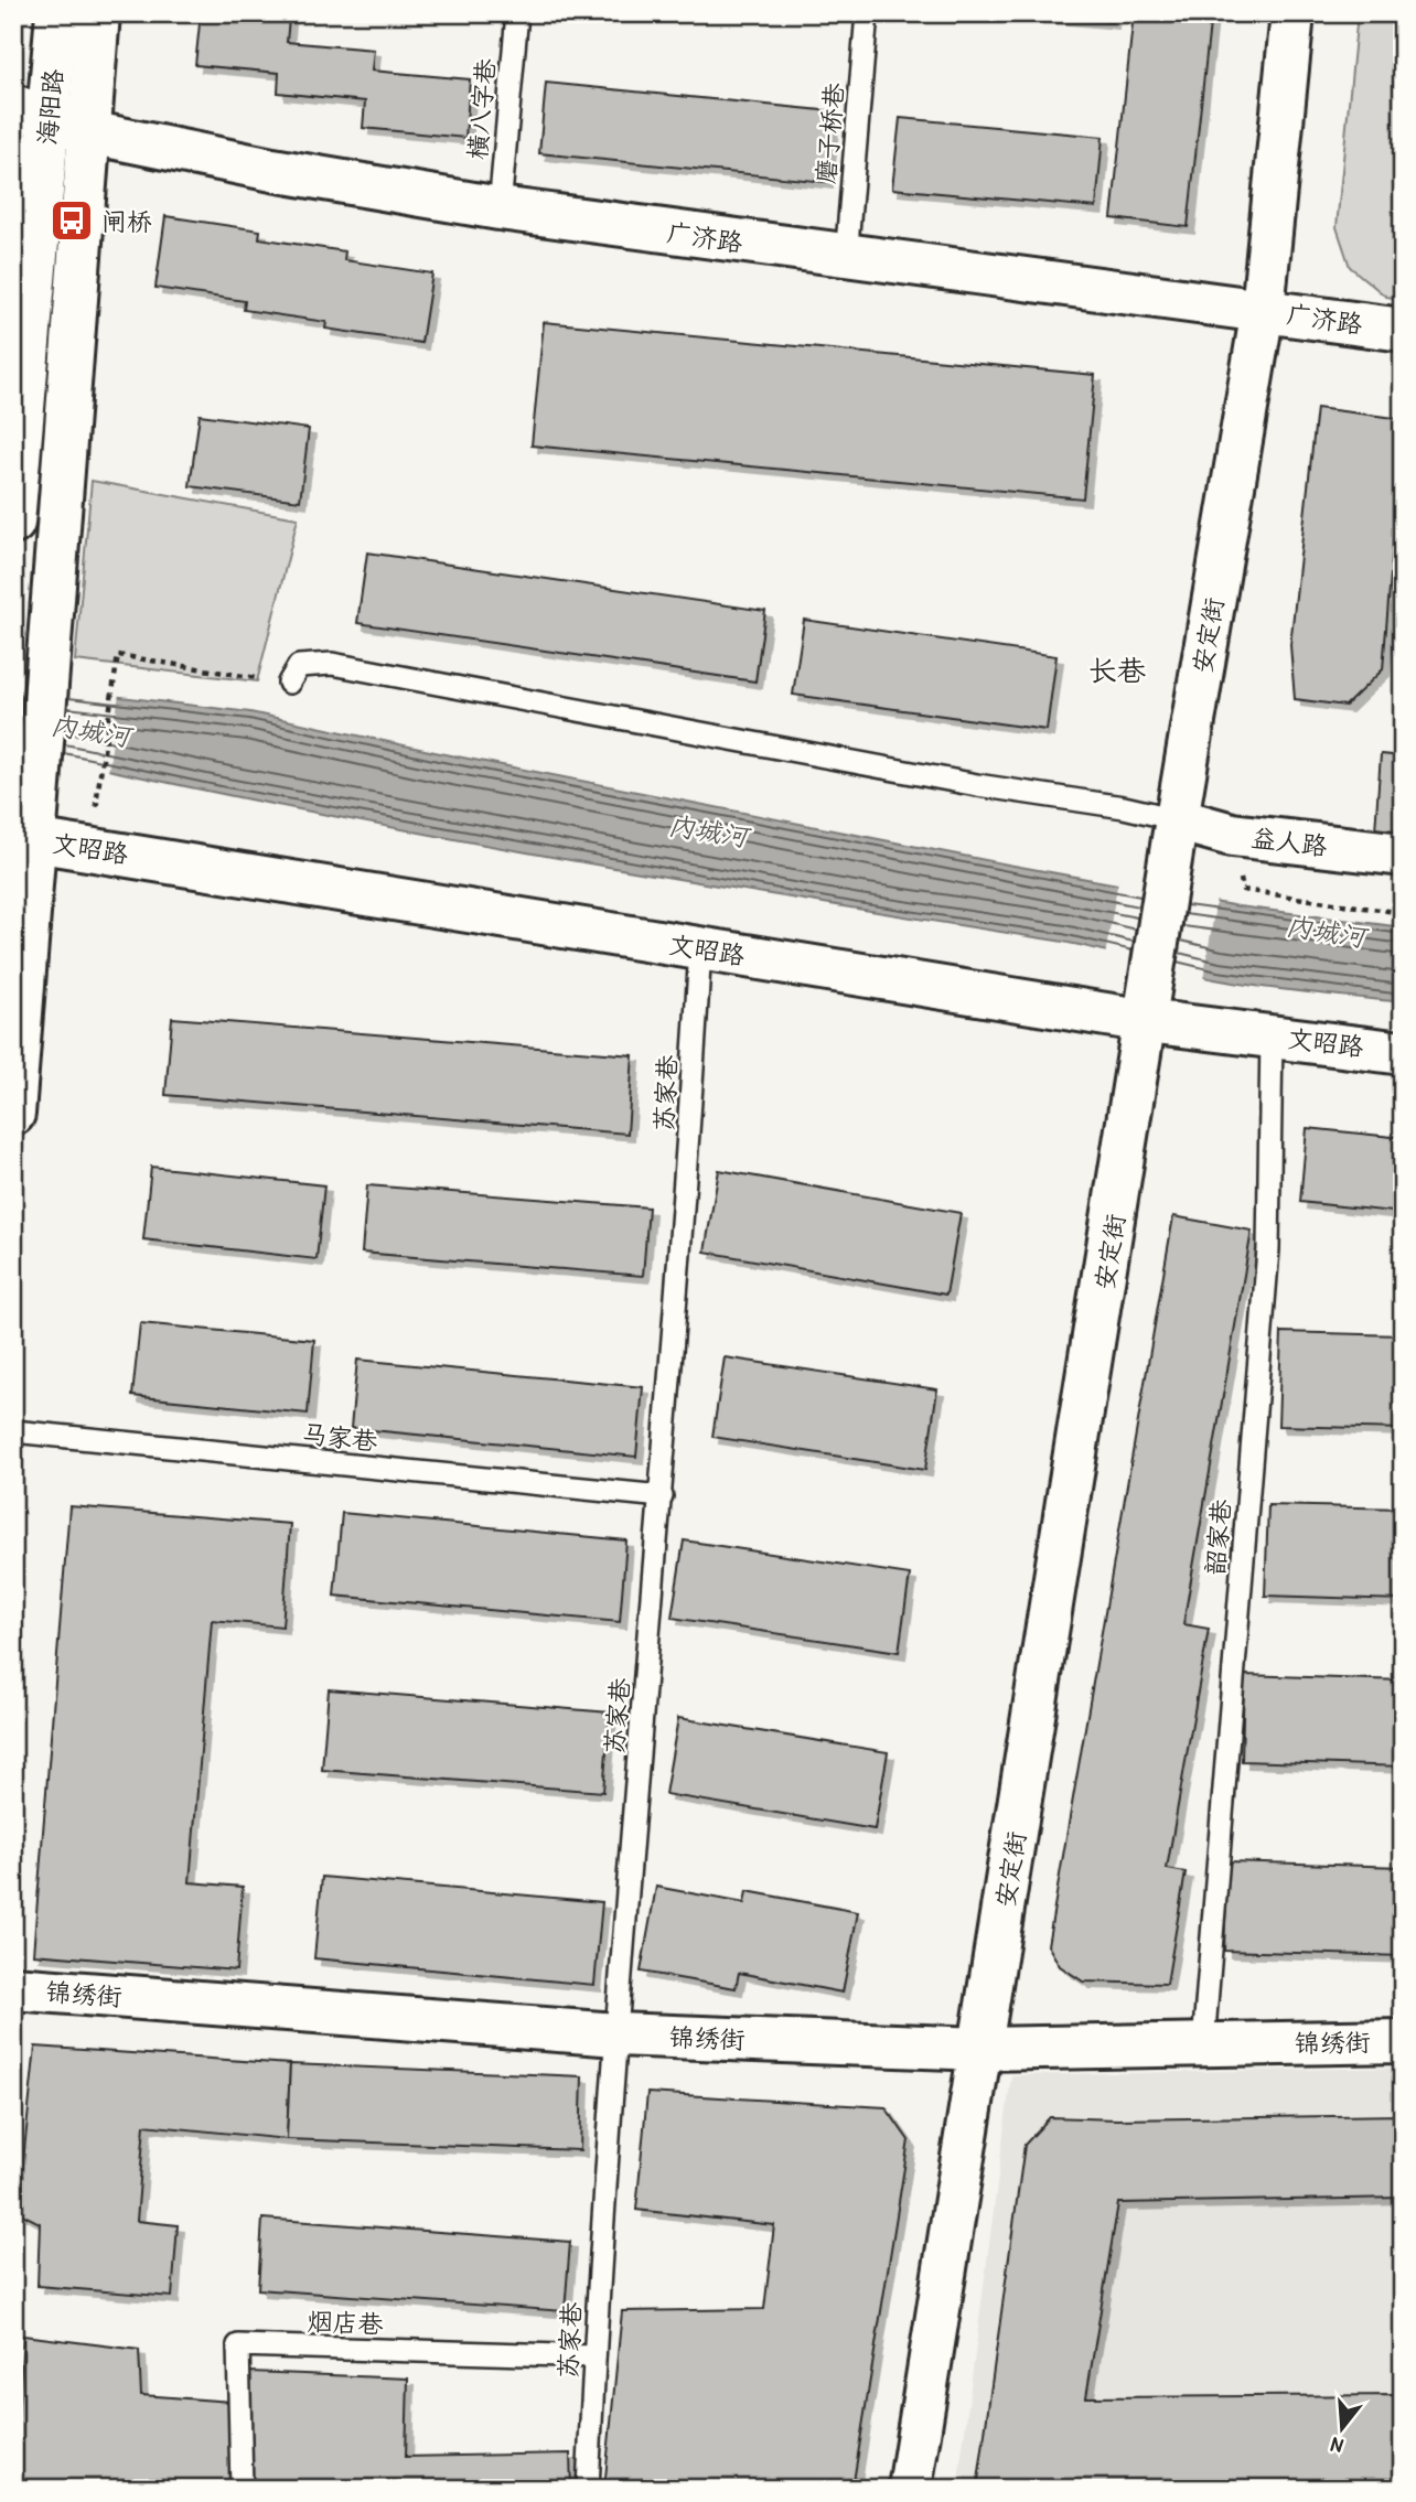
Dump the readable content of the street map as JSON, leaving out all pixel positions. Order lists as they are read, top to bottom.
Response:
{
  "streets": {
    "street": [
      "海阳路",
      "广济路",
      "安定街",
      "益人路",
      "文昭路",
      "锦绣街"
    ],
    "lane": [
      "横八字巷",
      "磨子桥巷",
      "苏家巷",
      "马家巷",
      "韶家巷",
      "烟店巷"
    ]
  },
  "crossings": [
    ["海阳路", "广济路"],
    ["横八字巷", "广济路"],
    ["磨子桥巷", "广济路"],
    ["广济路", "安定街"],
    ["安定街", "益人路"],
    ["安定街", "文昭路"],
    ["安定街", "锦绣街"],
    ["文昭路", "苏家巷"],
    ["文昭路", "韶家巷"],
    ["苏家巷", "马家巷"],
    ["苏家巷", "锦绣街"],
    ["苏家巷", "烟店巷"],
    ["韶家巷", "锦绣街"]
  ],
  "districts": ["长巷"],
  "water": ["内城河"],
  "places": {
    "bus stop": ["闸桥"]
  },
  "north": "bottom"
}
